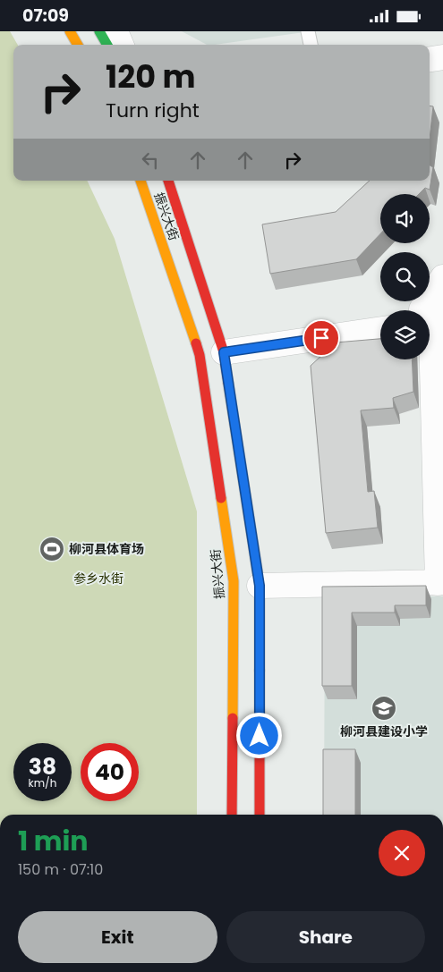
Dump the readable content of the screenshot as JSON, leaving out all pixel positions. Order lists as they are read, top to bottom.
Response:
{
  "streets": {
    "street": ["振兴大街"]
  },
  "parks": ["参乡水街"],
  "places": {
    "sports": ["柳河县体育场"],
    "school or university": ["柳河县建设小学"]
  },
  "page": {
    "status": "07:09",
    "turn": ["120 m", "Turn right"],
    "speed": "38 km/h",
    "limit": "40",
    "heading": ["1 min", "150 m · 07:10"],
    "buttons": ["Exit", "Share"]
  }
}
